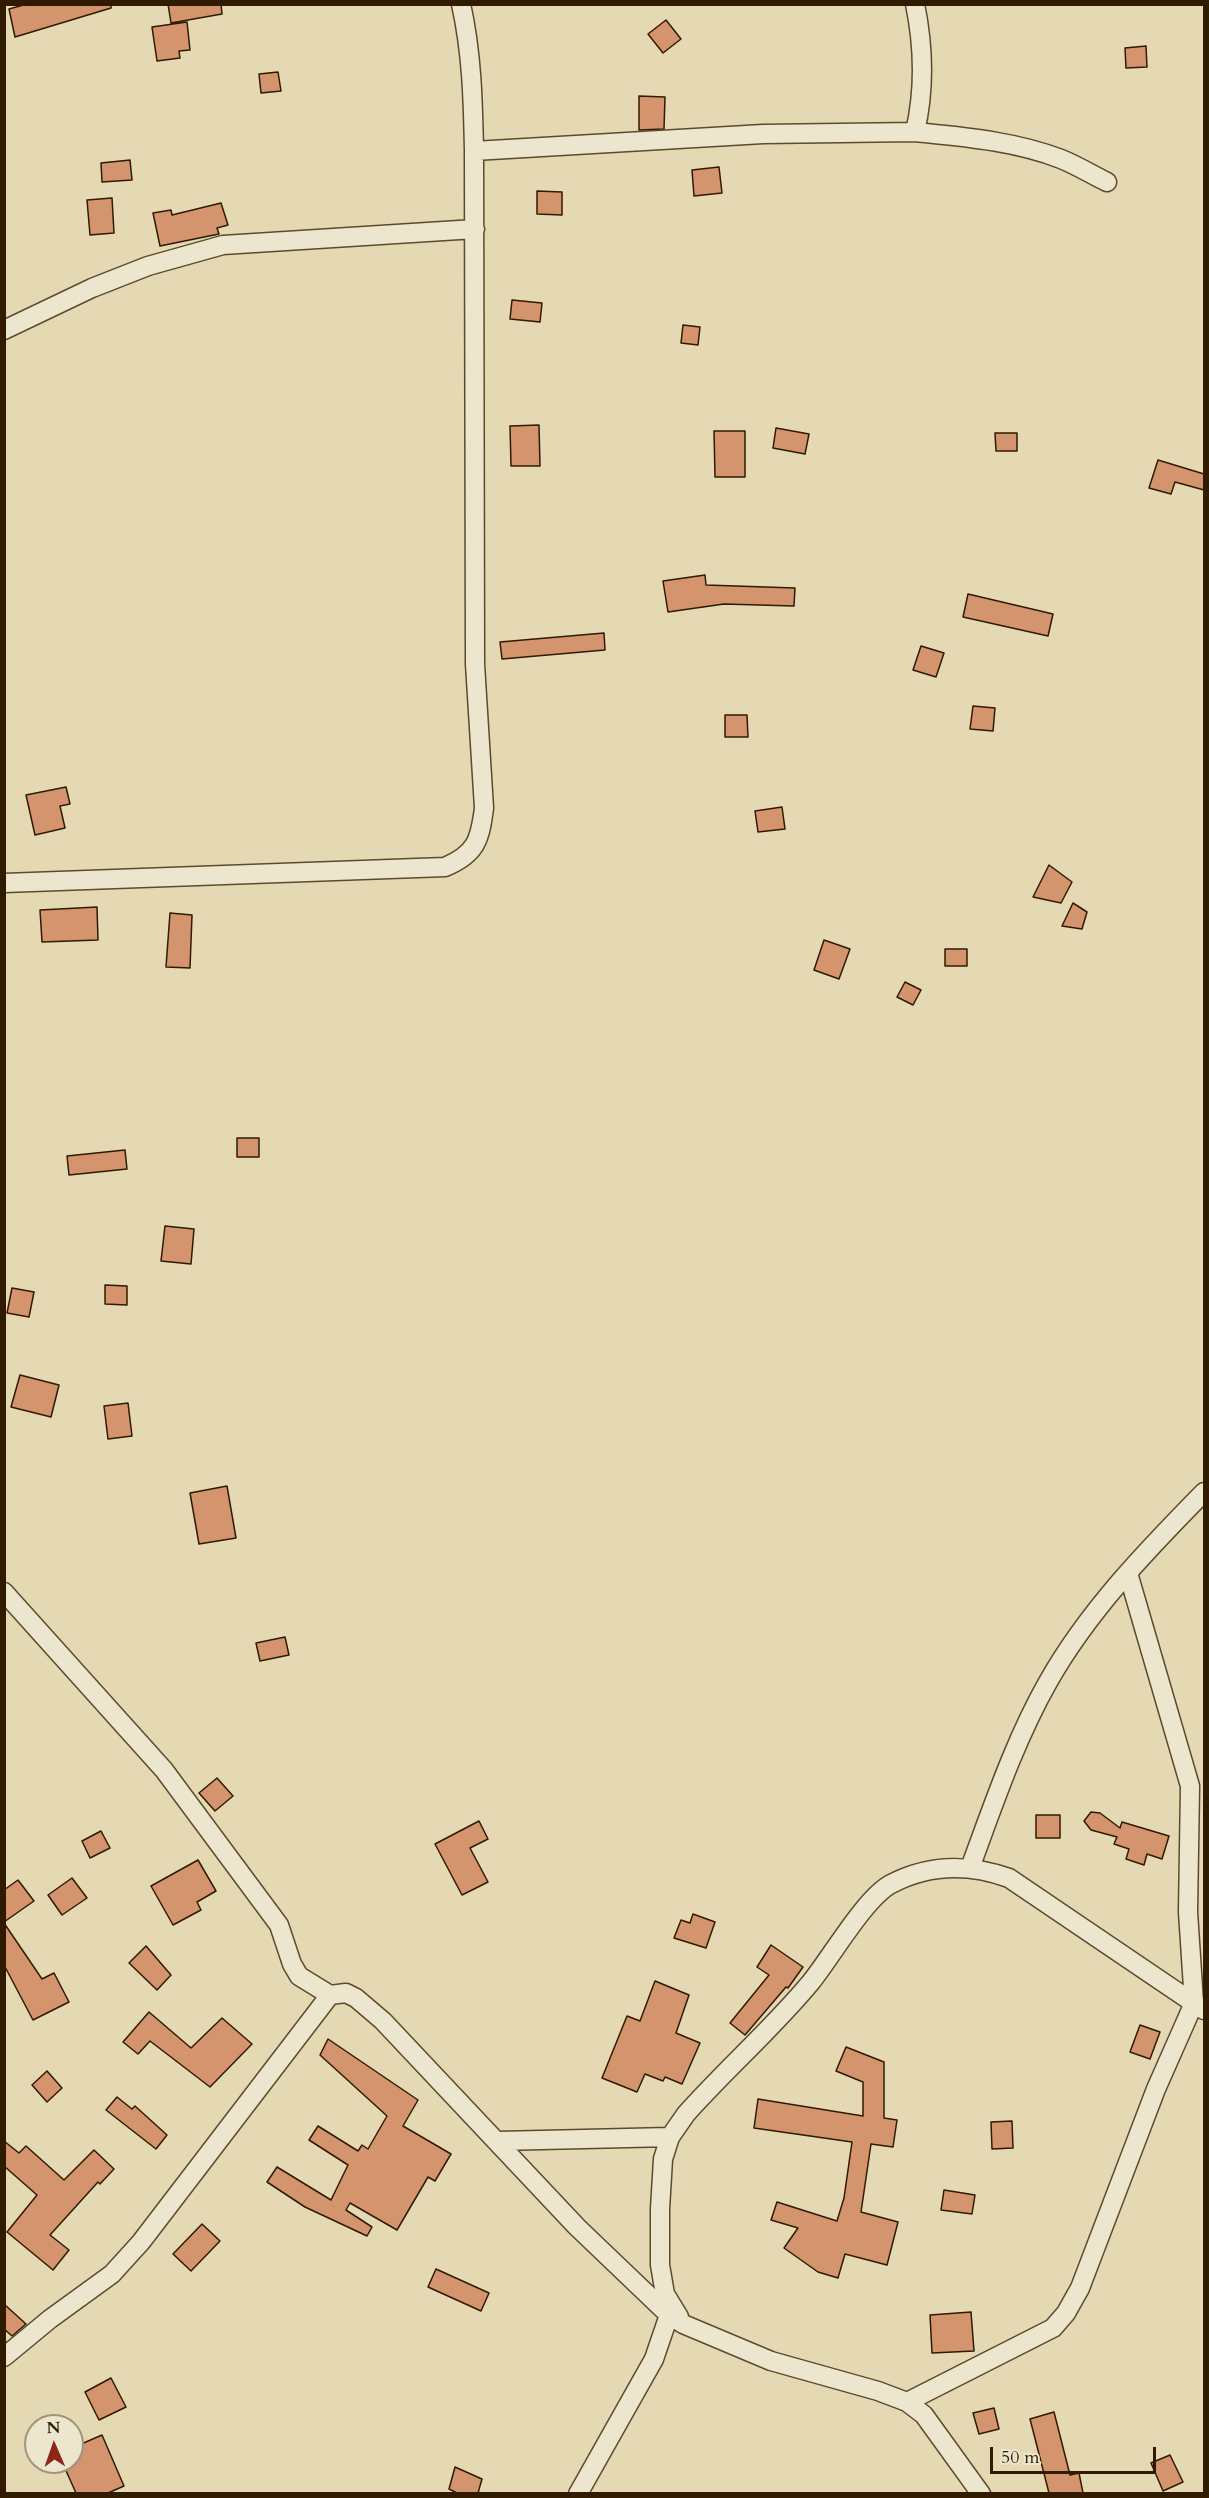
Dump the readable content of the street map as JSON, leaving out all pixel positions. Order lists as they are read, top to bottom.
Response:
{
  "scale_bar": "50 m",
  "north": "top"
}
